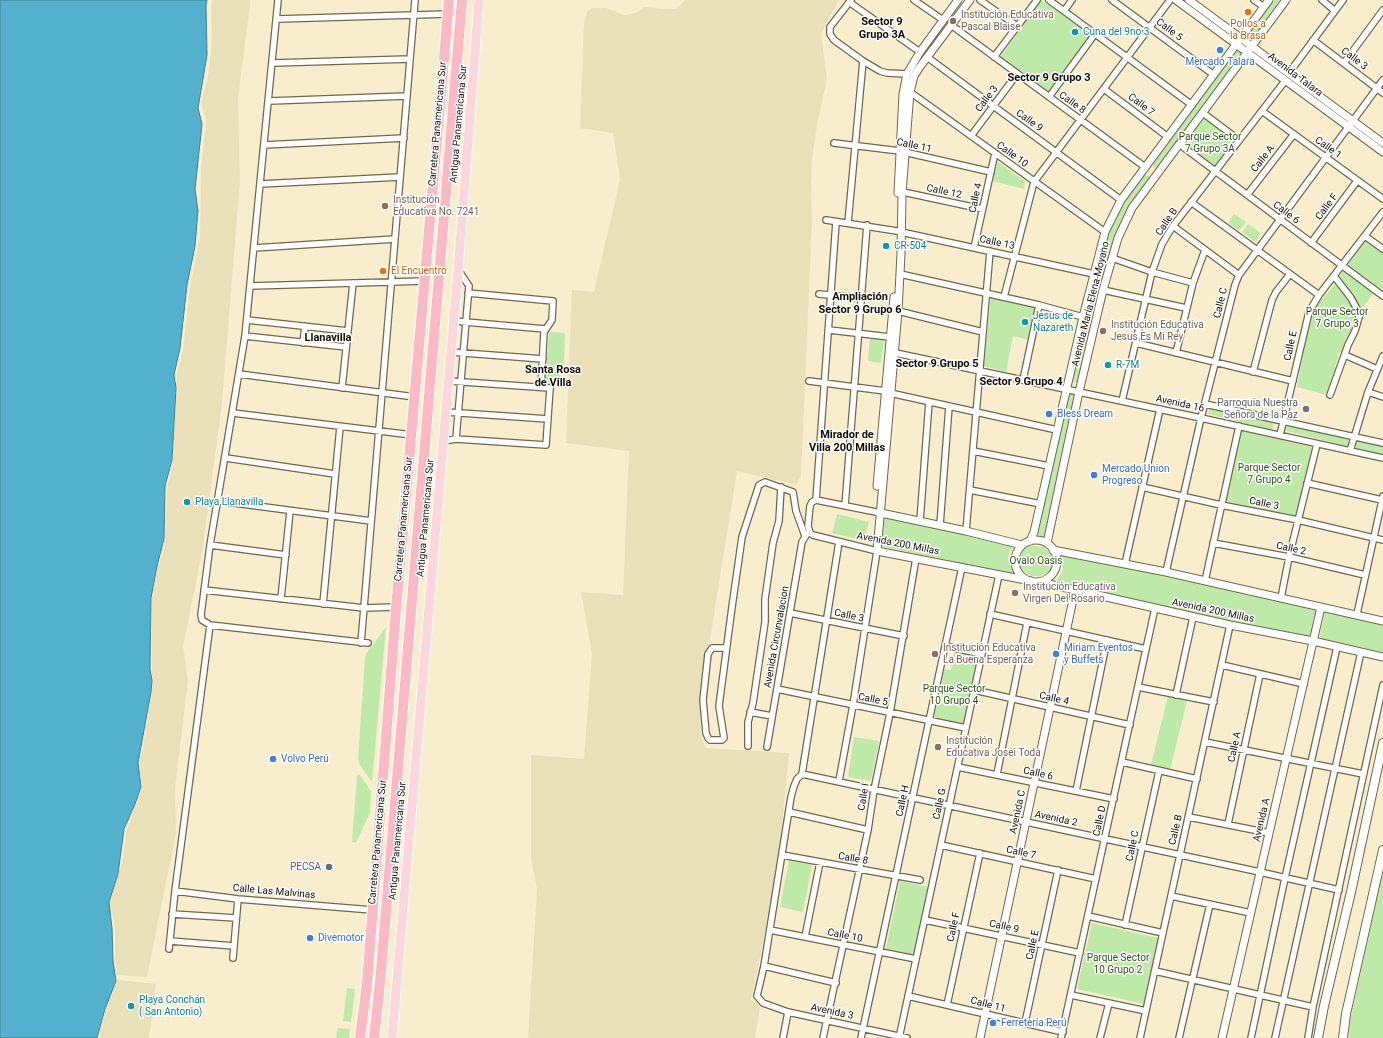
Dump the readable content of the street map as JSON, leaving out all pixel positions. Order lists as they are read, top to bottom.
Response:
{
  "streets": {
    "highway": ["Carretera Panamericana Sur"],
    "main road": ["Antigua Panamericana Sur"],
    "street": [
      "Calle 5",
      "Calle 3",
      "Avenida Talara",
      "Calle 8",
      "Calle 7",
      "Calle 9",
      "Calle 11",
      "Calle 1",
      "Calle 10",
      "Calle A",
      "Calle 12",
      "Calle 4",
      "Calle F",
      "Calle 6",
      "Calle B",
      "Calle 13",
      "Calle C",
      "Avenida María Elena Moyano",
      "Calle E",
      "Avenida 16",
      "Avenida 200 Millas",
      "Calle 2",
      "Avenida Circunvalacion",
      "Calle I",
      "Calle H",
      "Calle G",
      "Avenida C",
      "Avenida 2",
      "Avenida A",
      "Calle D",
      "Calle Las Malvinas",
      "Avenida 3"
    ]
  },
  "crossings": [
    ["Calle 5", "Avenida María Elena Moyano"],
    ["Calle 5", "Avenida Circunvalacion"],
    ["Calle 5", "Calle I"],
    ["Calle 5", "Calle H"],
    ["Calle 5", "Calle G"],
    ["Calle 3", "Calle 8"],
    ["Calle 3", "Calle 9"],
    ["Calle 3", "Calle 10"],
    ["Calle 3", "Calle C"],
    ["Calle 3", "Avenida Circunvalacion"],
    ["Calle 3", "Calle I"],
    ["Avenida Talara", "Calle B"],
    ["Avenida Talara", "Calle C"],
    ["Avenida Talara", "Avenida María Elena Moyano"],
    ["Calle 8", "Avenida María Elena Moyano"],
    ["Calle 8", "Calle I"],
    ["Calle 8", "Calle H"],
    ["Calle 7", "Calle F"],
    ["Calle 7", "Avenida María Elena Moyano"],
    ["Calle 7", "Calle E"],
    ["Calle 7", "Calle G"],
    ["Calle 7", "Avenida C"],
    ["Calle 7", "Calle D"],
    ["Calle 9", "Calle F"],
    ["Calle 9", "Avenida María Elena Moyano"],
    ["Calle 9", "Calle E"],
    ["Calle 9", "Calle G"],
    ["Calle 9", "Avenida C"],
    ["Calle 9", "Calle D"],
    ["Carretera Panamericana Sur", "Calle Las Malvinas"],
    ["Calle 11", "Calle 4"],
    ["Calle 11", "Calle F"],
    ["Calle 11", "Calle E"],
    ["Calle 11", "Calle G"],
    ["Calle 11", "Avenida C"],
    ["Calle 11", "Calle D"],
    ["Calle 1", "Calle A"],
    ["Calle 1", "Calle F"],
    ["Calle 1", "Calle B"],
    ["Calle 1", "Calle C"],
    ["Calle 10", "Calle 4"],
    ["Calle 10", "Avenida María Elena Moyano"],
    ["Calle 10", "Calle I"],
    ["Calle 10", "Calle H"],
    ["Calle 10", "Calle G"],
    ["Calle A", "Calle 6"],
    ["Calle 12", "Calle 4"],
    ["Calle 4", "Calle 13"],
    ["Calle 4", "Calle G"],
    ["Calle 4", "Avenida C"],
    ["Calle 4", "Calle D"],
    ["Calle F", "Calle 6"],
    ["Calle 6", "Calle B"],
    ["Calle 6", "Calle C"],
    ["Calle 6", "Avenida María Elena Moyano"],
    ["Calle 6", "Calle E"],
    ["Calle 6", "Calle G"],
    ["Calle 6", "Avenida C"],
    ["Calle 6", "Calle D"],
    ["Calle B", "Avenida 16"],
    ["Calle B", "Avenida 200 Millas"],
    ["Calle B", "Avenida 2"],
    ["Calle 13", "Avenida María Elena Moyano"],
    ["Calle 13", "Avenida Circunvalacion"],
    ["Calle C", "Avenida 16"],
    ["Calle C", "Avenida 2"],
    ["Avenida María Elena Moyano", "Avenida 16"],
    ["Avenida María Elena Moyano", "Avenida 200 Millas"],
    ["Calle E", "Avenida 16"],
    ["Avenida 200 Millas", "Avenida Circunvalacion"],
    ["Avenida 200 Millas", "Calle I"],
    ["Avenida 200 Millas", "Calle H"],
    ["Avenida 200 Millas", "Calle G"],
    ["Avenida 200 Millas", "Avenida C"],
    ["Avenida 200 Millas", "Avenida A"],
    ["Avenida 200 Millas", "Calle D"],
    ["Calle I", "Avenida 2"],
    ["Calle I", "Avenida 3"],
    ["Calle H", "Avenida 2"],
    ["Calle H", "Avenida 3"],
    ["Calle G", "Avenida 2"],
    ["Calle G", "Avenida 3"],
    ["Avenida C", "Avenida 2"],
    ["Avenida 2", "Avenida A"],
    ["Avenida 2", "Calle D"]
  ],
  "districts": [
    "Sector 9 Grupo 3A",
    "Sector 9 Grupo 3",
    "Ampliación Sector 9 Grupo 6",
    "Llanavilla",
    "Sector 9 Grupo 5",
    "Santa Rosa de Villa",
    "Sector 9 Grupo 4",
    "Mirador de Villa 200 Millas"
  ],
  "parks": [
    "Parque Sector 7 Grupo 3A",
    "Parque Sector 7 Grupo 3",
    "Parque Sector 7 Grupo 4",
    "Ovalo Oasis",
    "Parque Sector 10 Grupo 4",
    "Parque Sector 10 Grupo 2"
  ],
  "places": [
    "Pollos a la Brasa",
    "Institución Educativa Pascal Blaise",
    "Cuna del 9no 3",
    "Mercado Talara",
    "Institución Educativa No. 7241",
    "CR-504",
    "El Encuentro",
    "Jesus de Nazareth",
    "Institución Educativa Jesus Es Mi Rey",
    "R-7M",
    "Parroquia Nuestra Señora de la Paz",
    "Bless Dream",
    "Mercado Union Progreso",
    "Playa Llanavilla",
    "Institución Educativa Virgen Del Rosario",
    "Institución Educativa La Buena Esperanza",
    "Miriam Eventos y Buffets",
    "Institución Educativa Josei Toda",
    "Volvo Perú",
    "PECSA",
    "Divemotor",
    "Playa Conchán ( San Antonio)",
    "Ferretería Perú"
  ]
}
